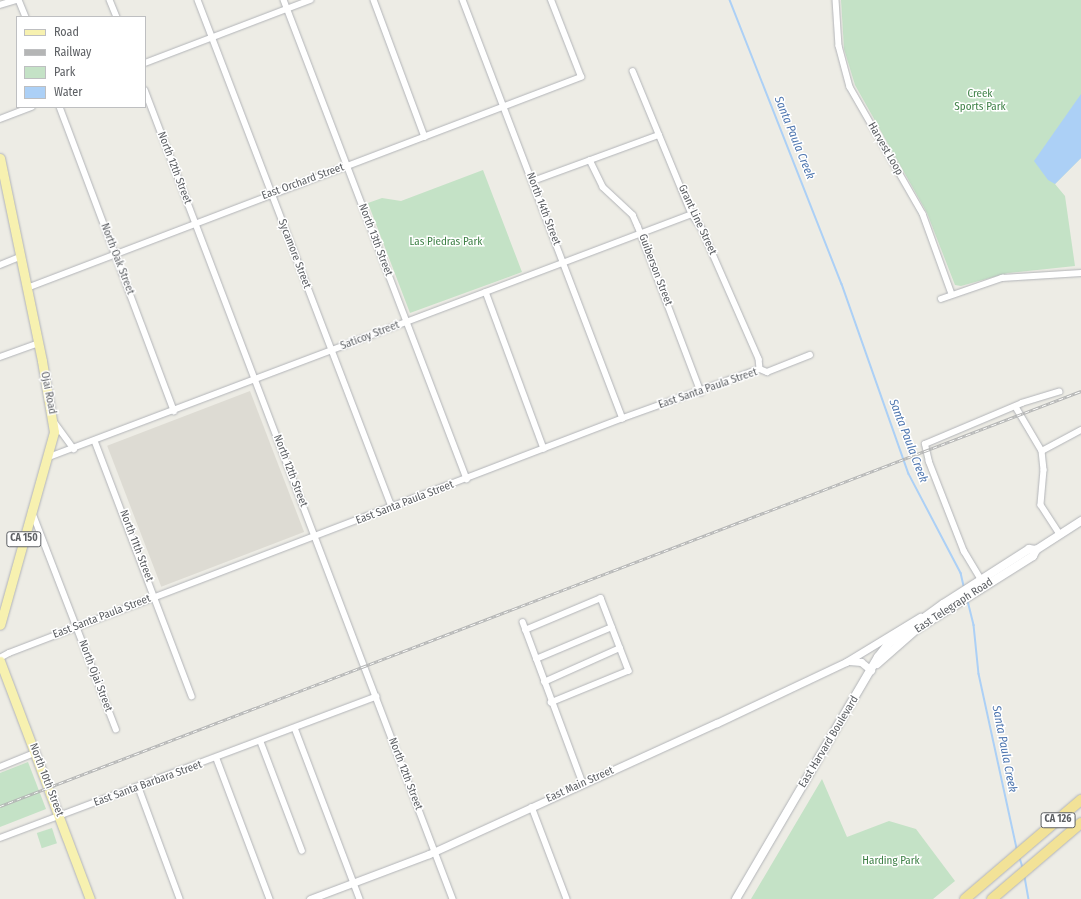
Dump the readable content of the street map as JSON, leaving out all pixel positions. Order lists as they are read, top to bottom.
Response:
{
  "streets": {
    "highway": ["CA 126"],
    "main road": [
      "Ojai Road",
      "CA 150",
      "East Telegraph Road",
      "East Harvard Boulevard",
      "North 10th Street"
    ],
    "street": [
      "Harvest Loop",
      "North 12th Street",
      "East Orchard Street",
      "North 14th Street",
      "Grant Line Street",
      "North 13th Street",
      "Sycamore Street",
      "North Oak Street",
      "Guiberson Street",
      "Saticoy Street",
      "East Santa Paula Street",
      "North 11th Street",
      "North Ojai Street",
      "East Santa Barbara Street",
      "East Main Street"
    ]
  },
  "crossings": [
    ["North 12th Street", "East Orchard Street"],
    ["North 12th Street", "Saticoy Street"],
    ["North 12th Street", "East Santa Paula Street"],
    ["North 12th Street", "East Santa Barbara Street"],
    ["North 12th Street", "East Main Street"],
    ["East Orchard Street", "North 14th Street"],
    ["East Orchard Street", "North 13th Street"],
    ["East Orchard Street", "Sycamore Street"],
    ["East Orchard Street", "North Oak Street"],
    ["East Orchard Street", "Ojai Road"],
    ["North 14th Street", "Saticoy Street"],
    ["North 14th Street", "East Santa Paula Street"],
    ["Grant Line Street", "Saticoy Street"],
    ["Grant Line Street", "East Santa Paula Street"],
    ["North 13th Street", "Saticoy Street"],
    ["North 13th Street", "East Santa Paula Street"],
    ["Sycamore Street", "Saticoy Street"],
    ["Sycamore Street", "East Santa Paula Street"],
    ["North Oak Street", "Saticoy Street"],
    ["Guiberson Street", "Saticoy Street"],
    ["Guiberson Street", "East Santa Paula Street"],
    ["Saticoy Street", "Ojai Road"],
    ["Saticoy Street", "North 11th Street"],
    ["East Santa Paula Street", "North 11th Street"],
    ["East Santa Paula Street", "North Ojai Street"],
    ["Ojai Road", "North Ojai Street"],
    ["East Telegraph Road", "East Harvard Boulevard"],
    ["East Telegraph Road", "East Main Street"],
    ["North 10th Street", "East Santa Barbara Street"]
  ],
  "water": ["Santa Paula Creek"],
  "parks": ["Creek Sports Park", "Las Piedras Park", "Harding Park"],
  "legend": [
    "Road",
    "Railway",
    "Park",
    "Water"
  ]
}
